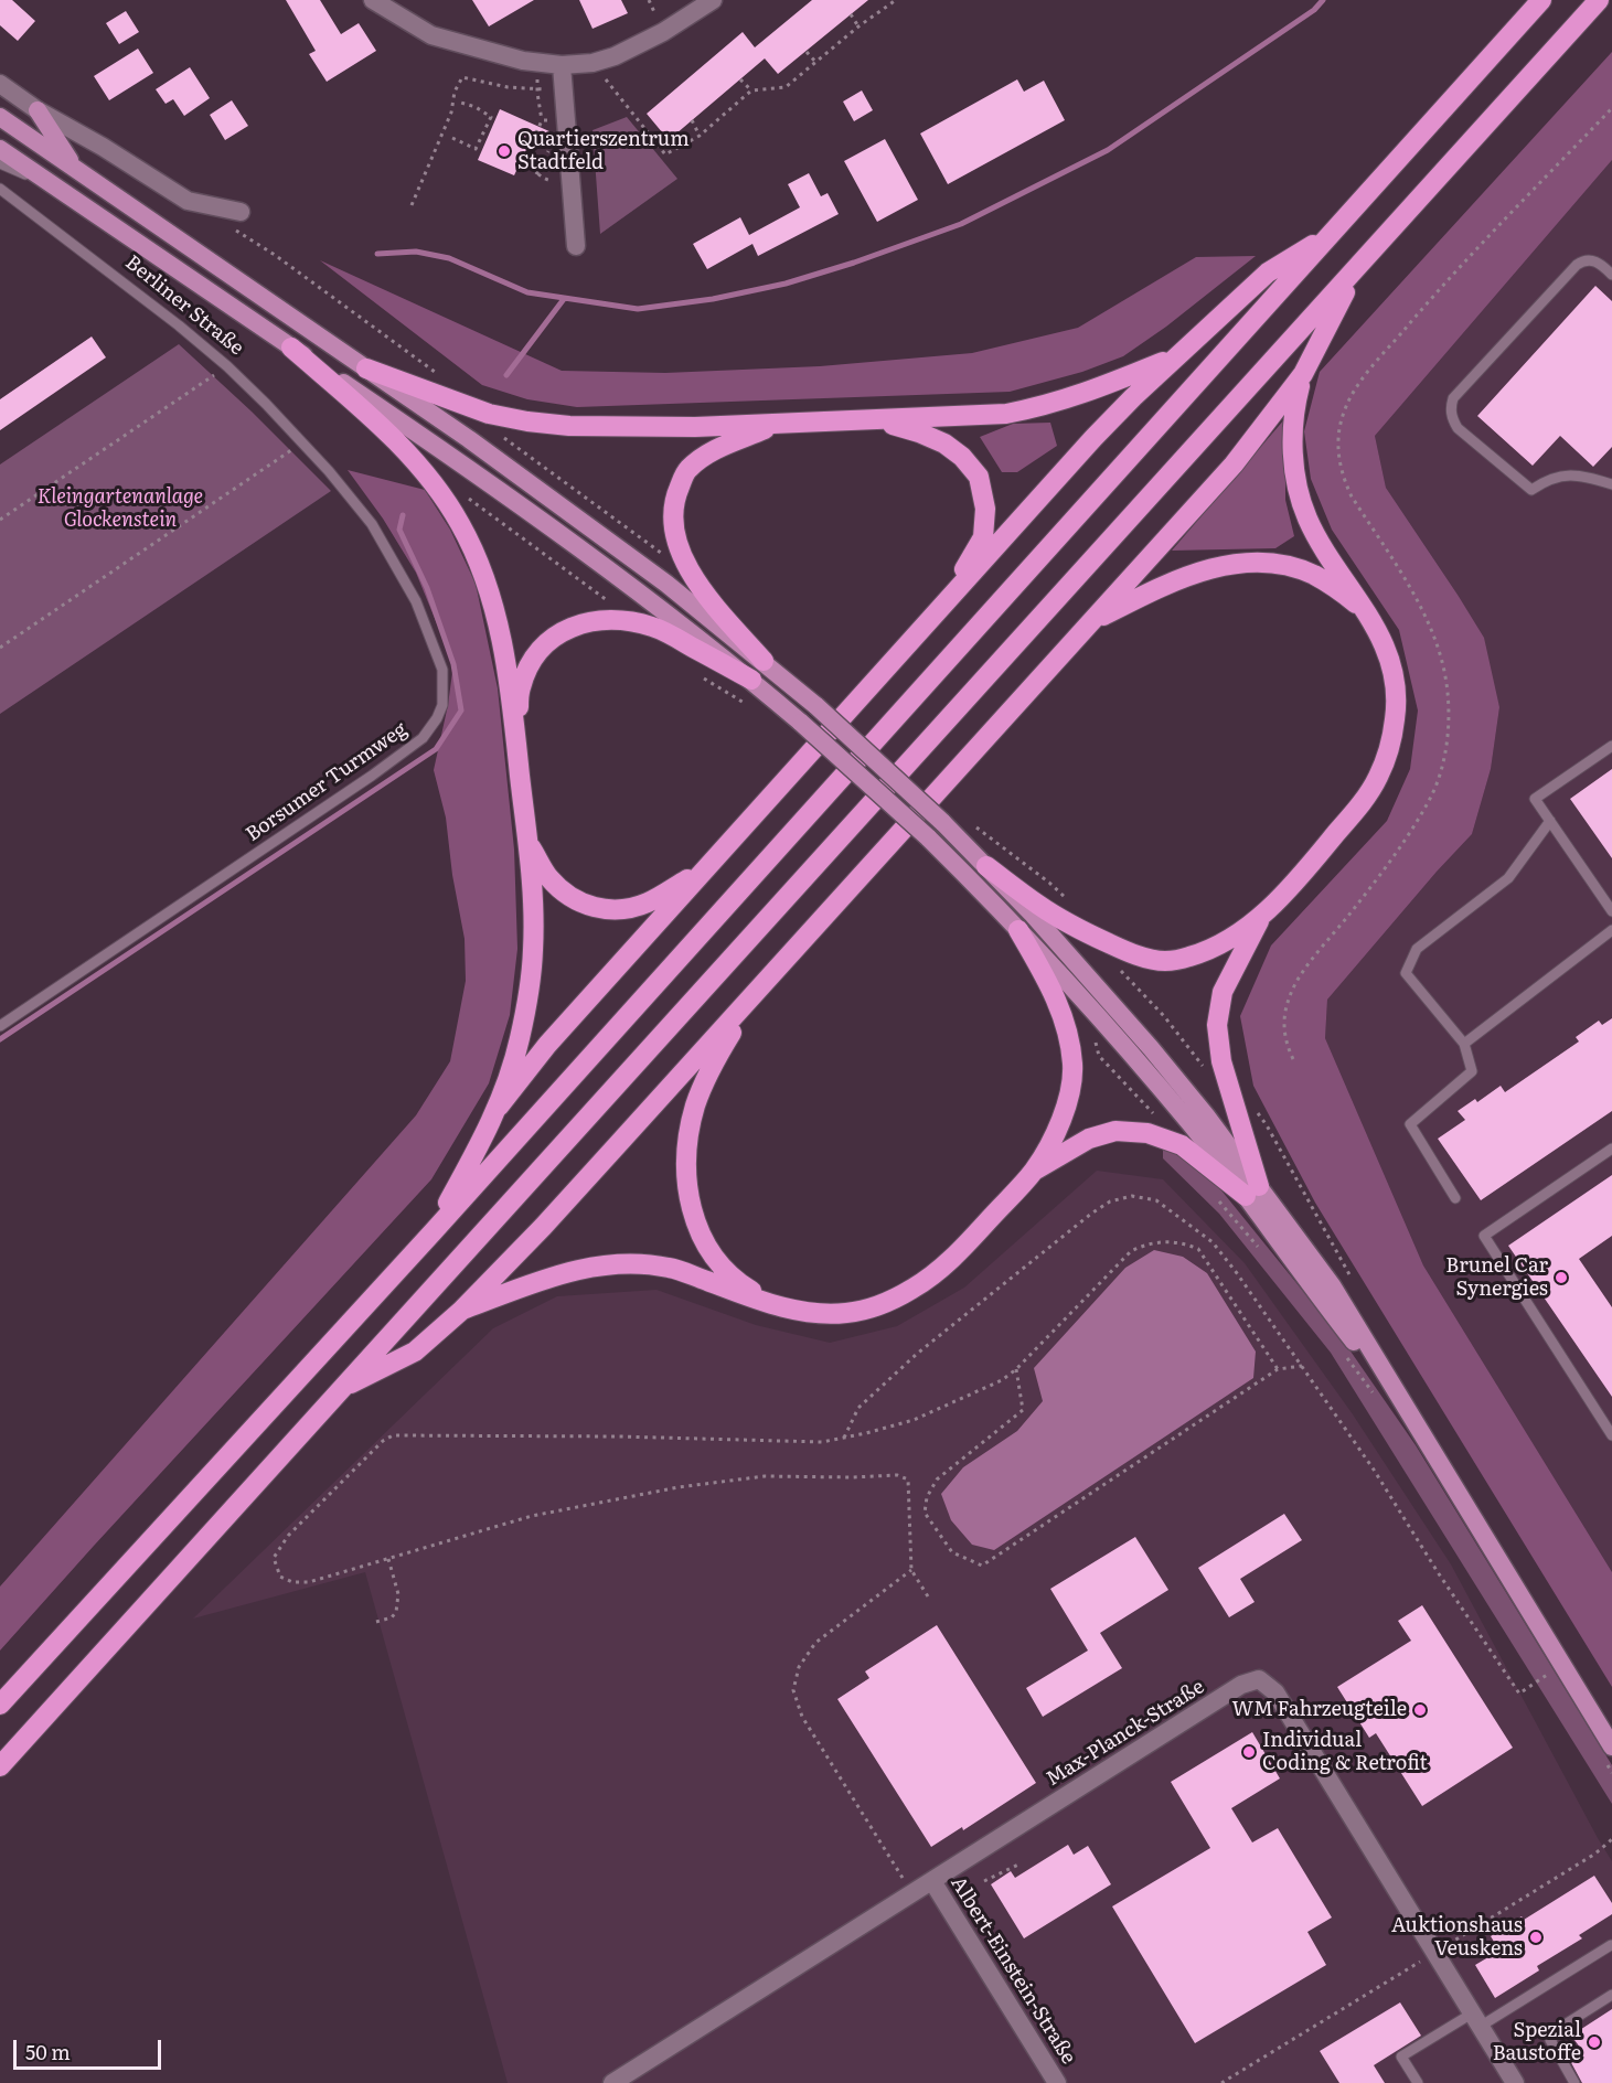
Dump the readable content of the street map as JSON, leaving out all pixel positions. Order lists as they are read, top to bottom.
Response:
{
  "streets": {
    "street": ["Max-Planck-Straße", "Albert-Einstein-Straße"],
    "lane": ["Berliner Straße", "Borsumer Turmweg"]
  },
  "crossings": [
    ["Berliner Straße", "Borsumer Turmweg"],
    ["Max-Planck-Straße", "Albert-Einstein-Straße"]
  ],
  "parks": ["Kleingartenanlage Glockenstein"],
  "places": [
    "Quartierszentrum Stadtfeld",
    "Brunel Car Synergies",
    "WM Fahrzeugteile",
    "Individual Coding & Retrofit",
    "Auktionshaus Veuskens",
    "Spezial Baustoffe"
  ],
  "scale_bar": "50 m"
}
